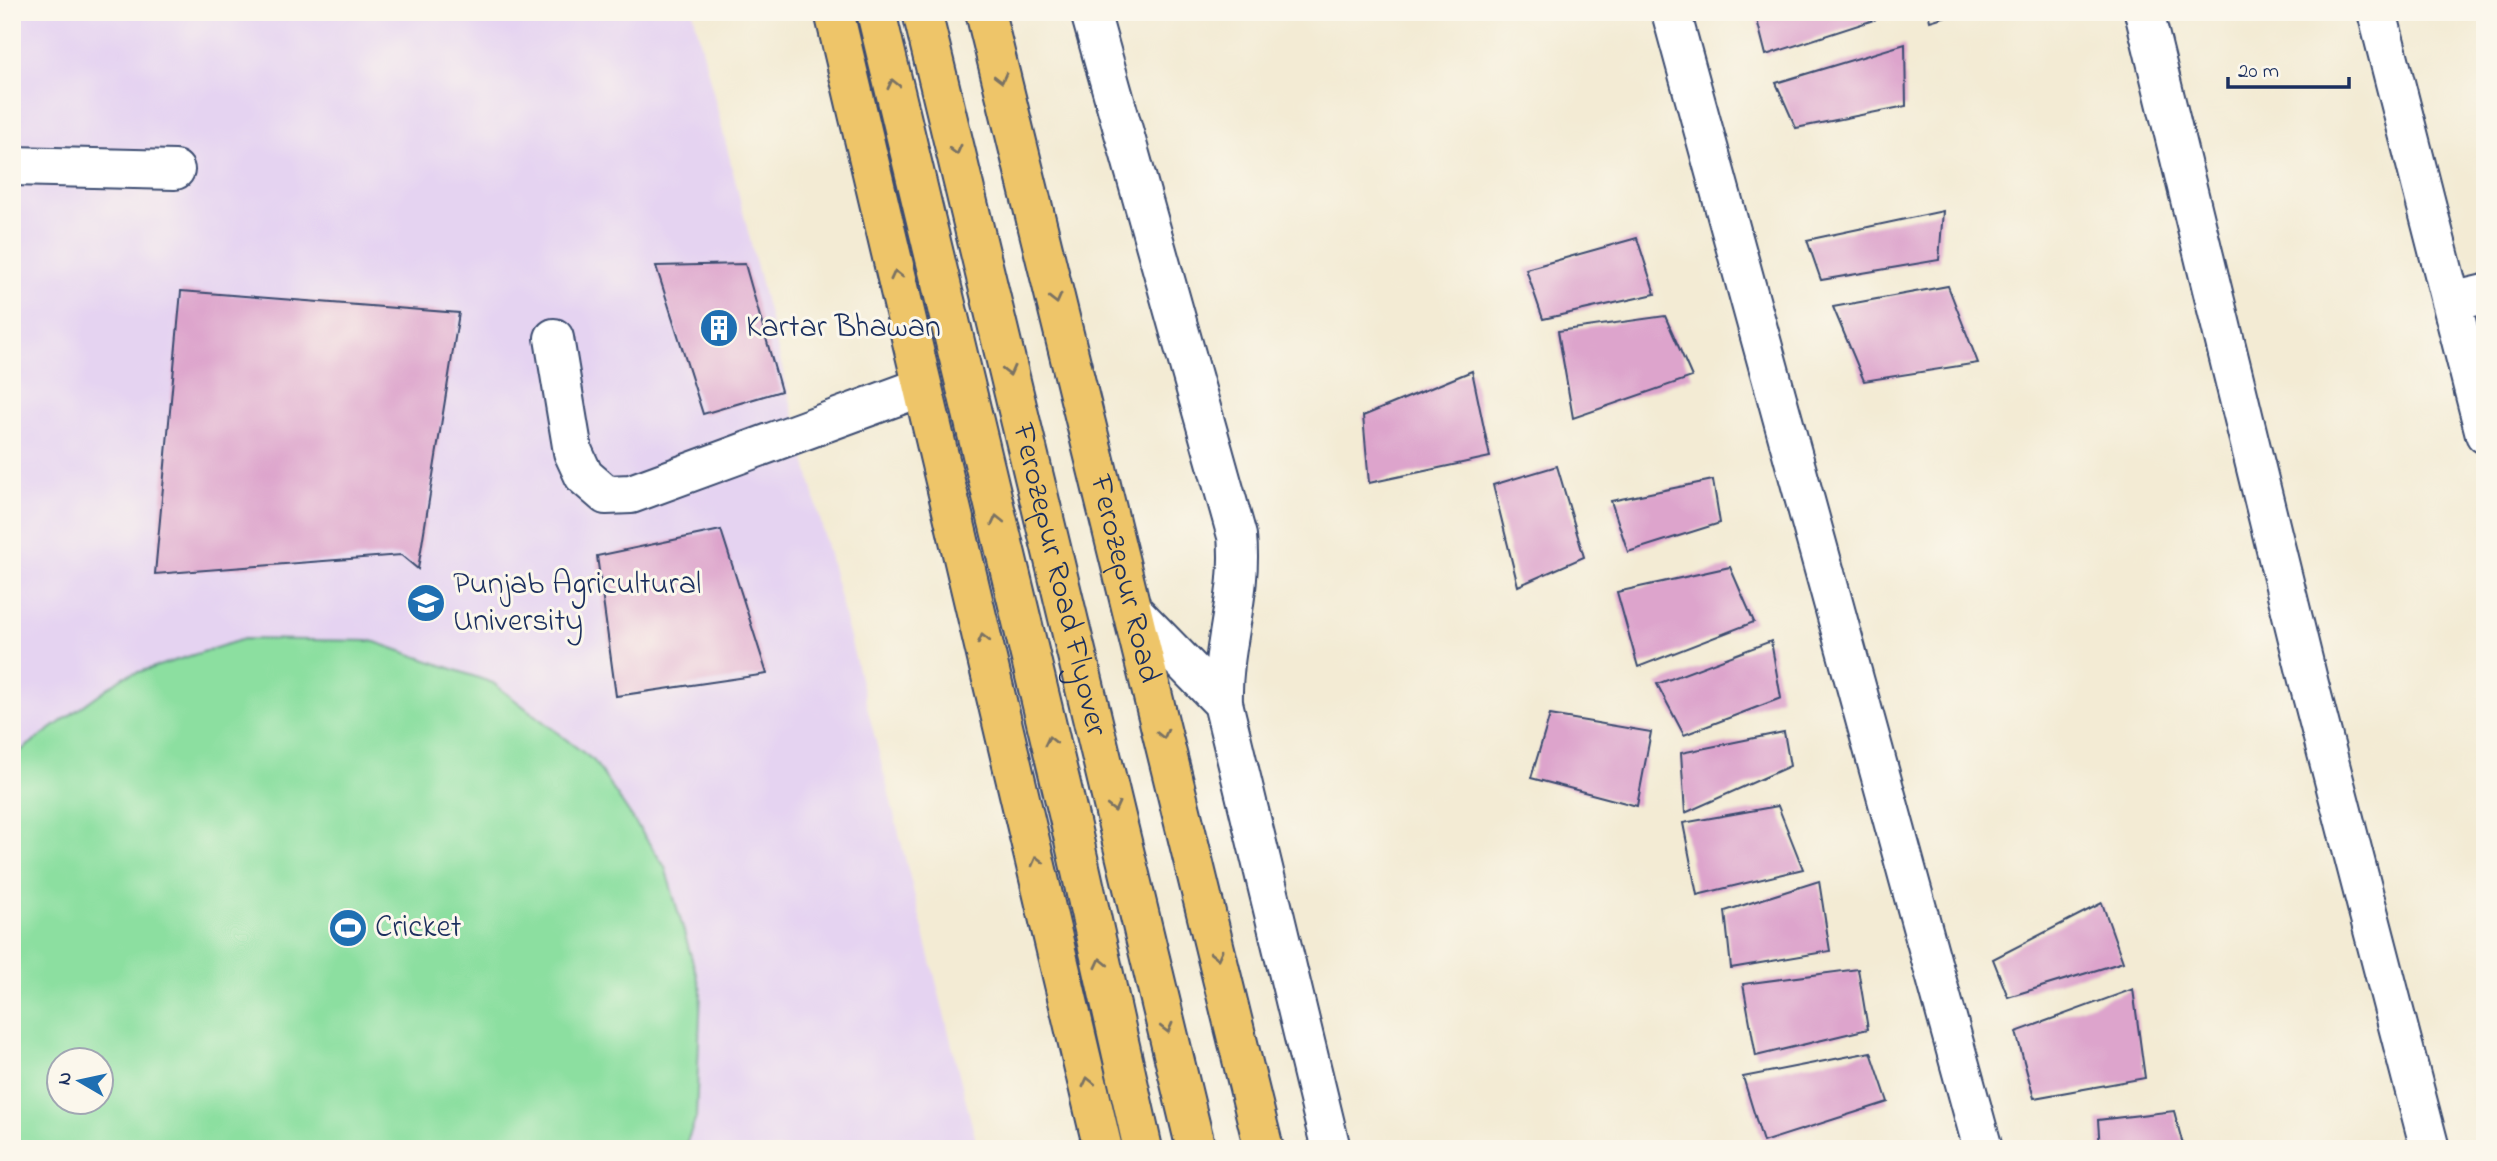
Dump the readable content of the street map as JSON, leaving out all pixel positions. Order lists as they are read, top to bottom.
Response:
{
  "streets": {
    "main road": ["Ferozepur Road Flyover", "Ferozepur Road"]
  },
  "places": {
    "building": ["Kartar Bhawan"],
    "school or university": ["Punjab Agricultural University"],
    "sports": ["Cricket"]
  },
  "scale_bar": "20 m",
  "north": "left"
}
